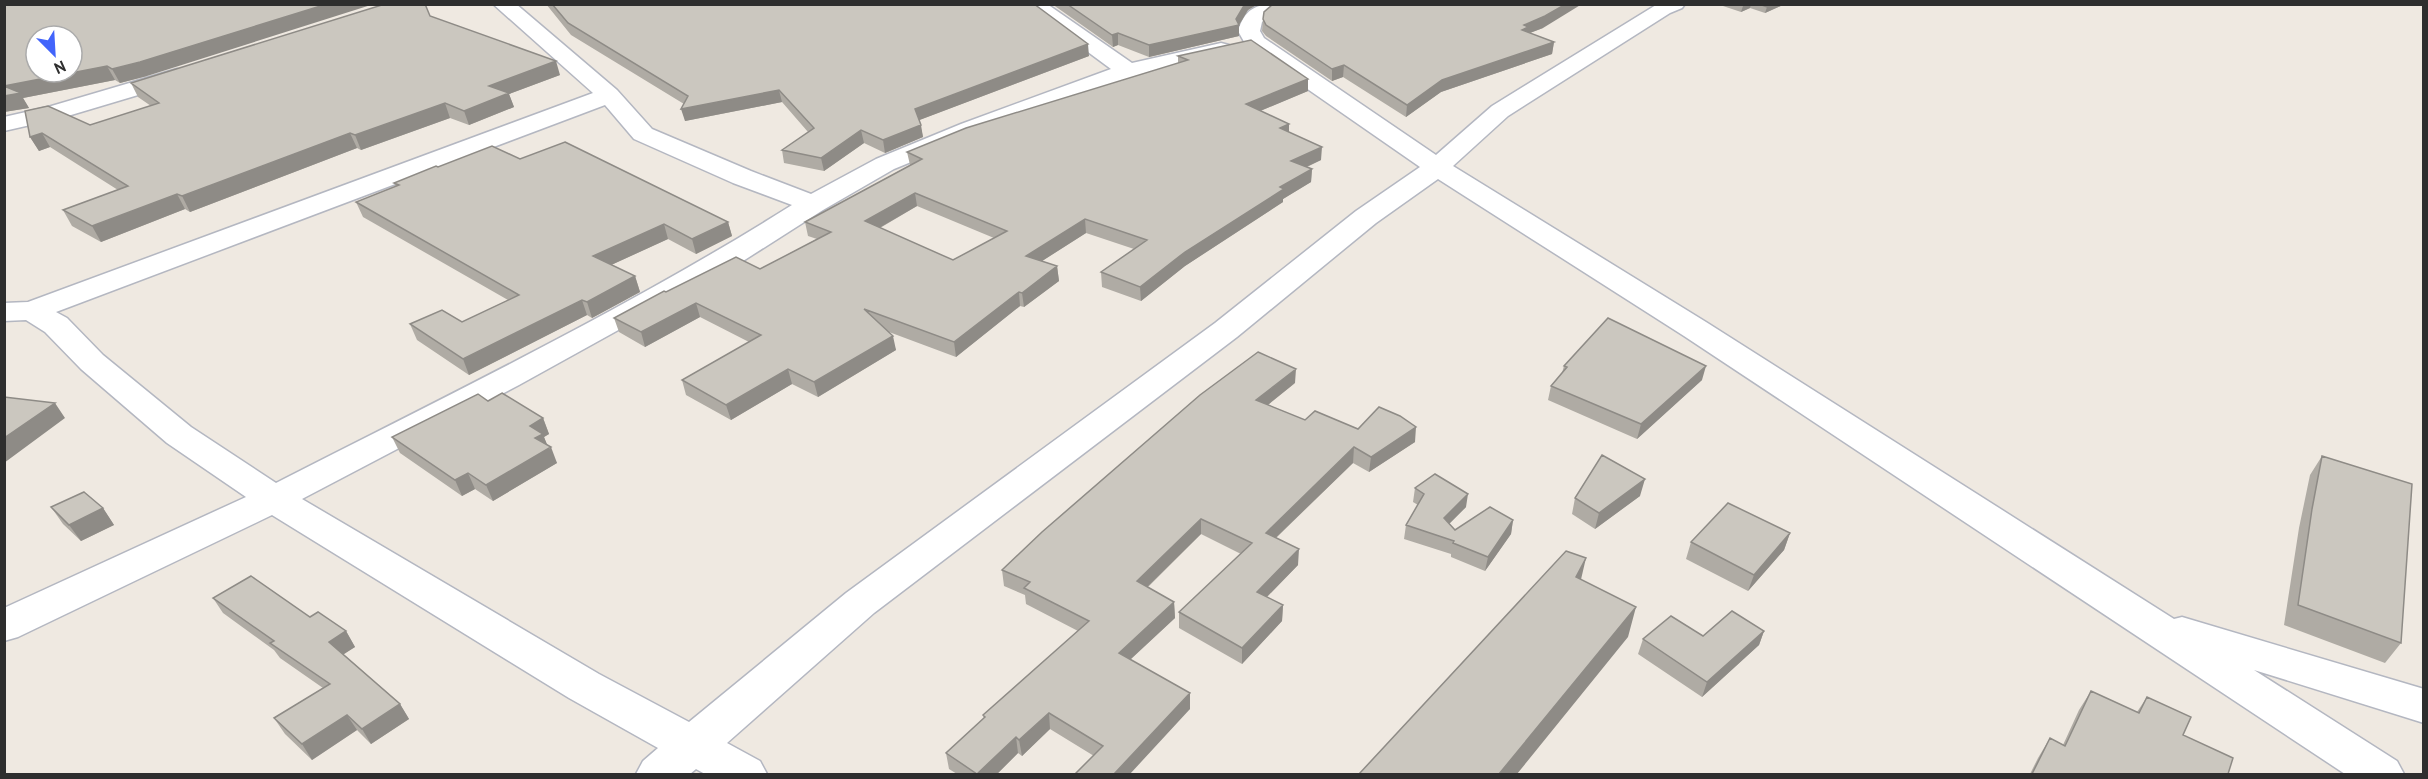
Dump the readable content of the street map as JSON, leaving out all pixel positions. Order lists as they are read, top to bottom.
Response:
{
  "north": "bottom right"
}
